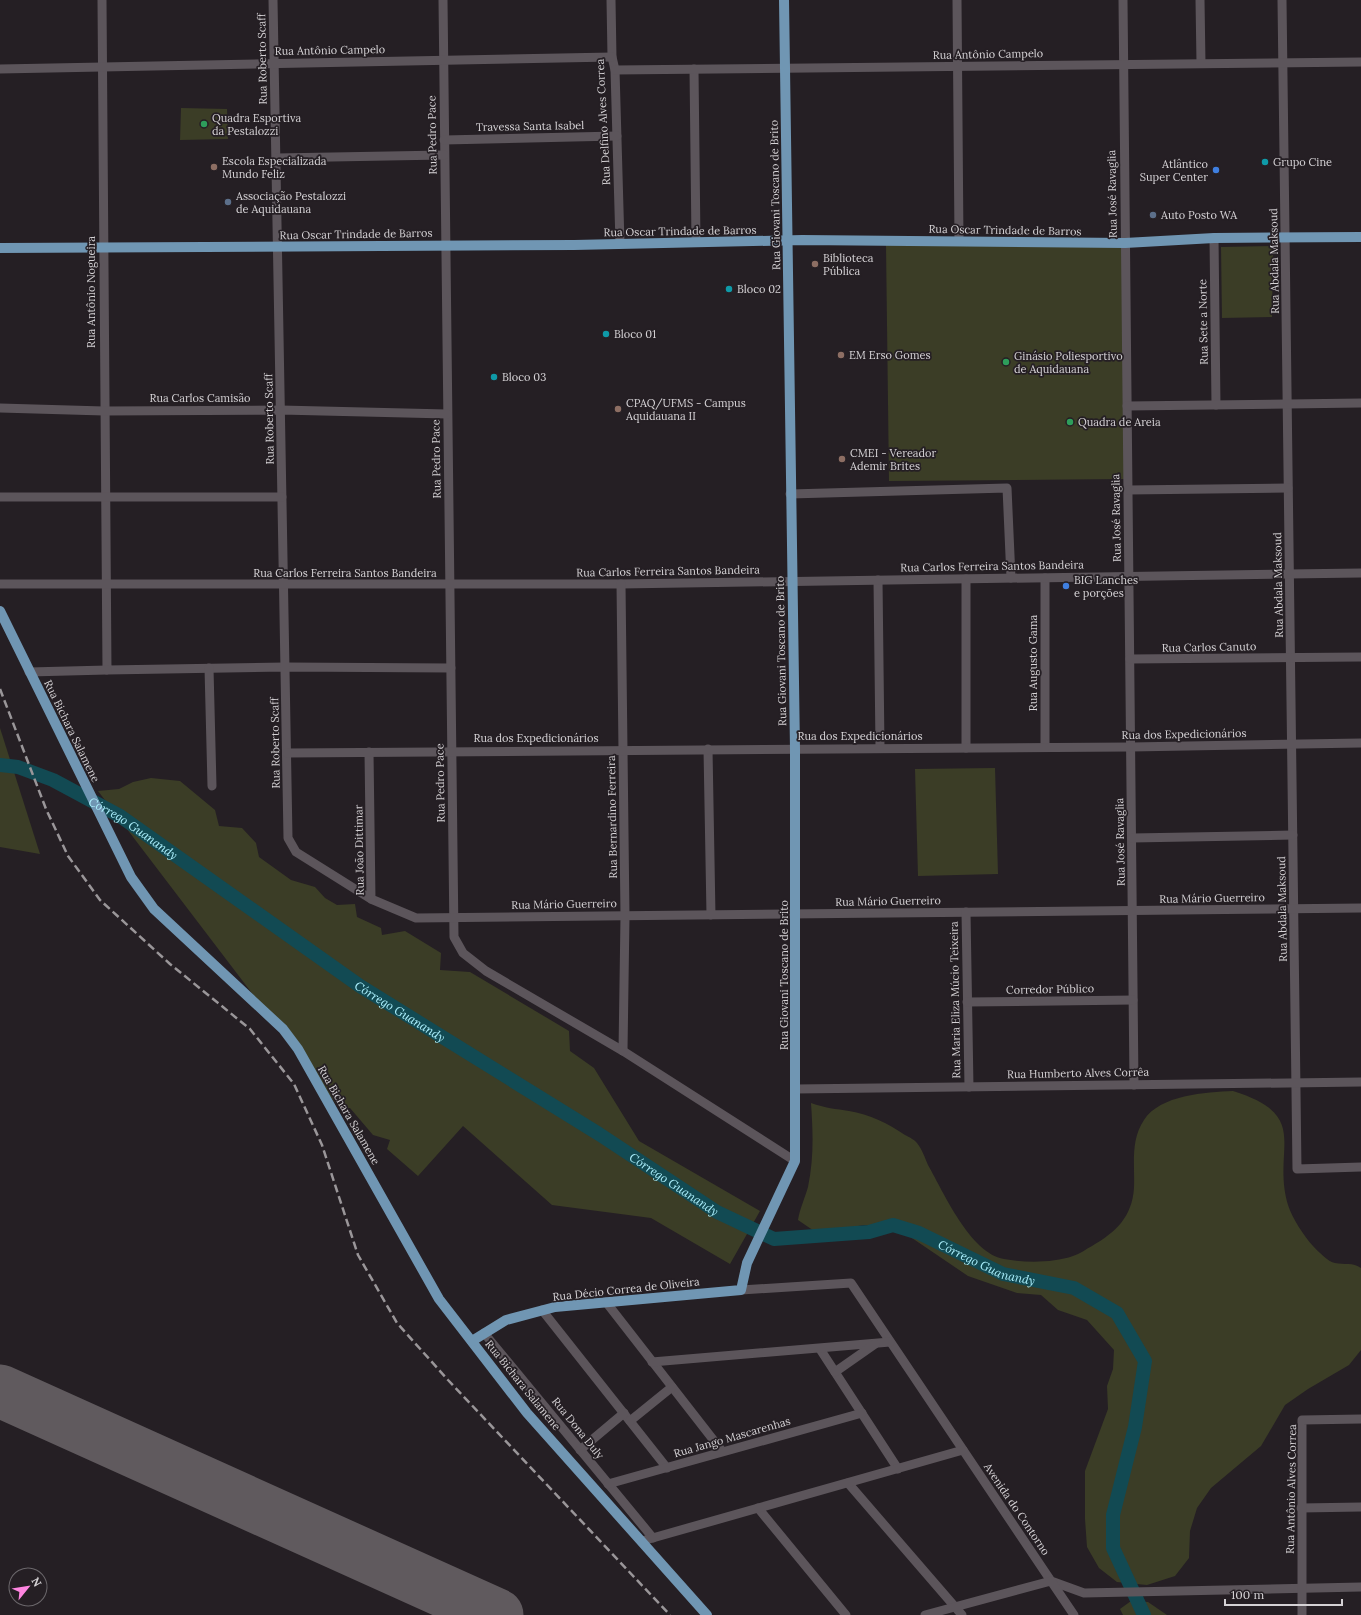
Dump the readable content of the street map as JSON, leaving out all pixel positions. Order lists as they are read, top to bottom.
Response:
{
  "streets": {
    "main road": [
      "Rua Giovani Toscano de Brito",
      "Rua Oscar Trindade de Barros",
      "Rua Bichara Salamene",
      "Rua Décio Correa de Oliveira"
    ],
    "street": [
      "Rua Antônio Campelo",
      "Rua Roberto Scaff",
      "Rua Delfino Alves Correa",
      "Travessa Santa Isabel",
      "Rua Pedro Pace",
      "Rua José Ravaglia",
      "Rua Abdala Maksoud",
      "Rua Antônio Nogueira",
      "Rua Sete a Norte",
      "Rua Carlos Camisão",
      "Rua Carlos Ferreira Santos Bandeira",
      "Rua Carlos Canuto",
      "Rua Augusto Gama",
      "Rua dos Expedicionários",
      "Rua Bernardino Ferreira",
      "Rua João Dittimar",
      "Rua Mário Guerreiro",
      "Corredor Público",
      "Rua Maria Eliza Múcio Teixeira",
      "Rua Humberto Alves Corrêa",
      "Rua Dona Duly",
      "Rua Jango Mascarenhas",
      "Rua Antônio Alves Correa",
      "Avenida do Contorno"
    ]
  },
  "crossings": [
    ["Rua Antônio Campelo", "Rua Roberto Scaff"],
    ["Rua Antônio Campelo", "Rua Delfino Alves Correa"],
    ["Rua Antônio Campelo", "Rua Pedro Pace"],
    ["Rua Antônio Campelo", "Rua José Ravaglia"],
    ["Rua Antônio Campelo", "Rua Giovani Toscano de Brito"],
    ["Rua Antônio Campelo", "Rua Abdala Maksoud"],
    ["Rua Antônio Campelo", "Rua Antônio Nogueira"],
    ["Rua Roberto Scaff", "Rua Oscar Trindade de Barros"],
    ["Rua Roberto Scaff", "Rua Carlos Camisão"],
    ["Rua Roberto Scaff", "Rua Carlos Ferreira Santos Bandeira"],
    ["Rua Roberto Scaff", "Rua dos Expedicionários"],
    ["Rua Roberto Scaff", "Rua João Dittimar"],
    ["Rua Delfino Alves Correa", "Travessa Santa Isabel"],
    ["Rua Delfino Alves Correa", "Rua Oscar Trindade de Barros"],
    ["Travessa Santa Isabel", "Rua Pedro Pace"],
    ["Rua Pedro Pace", "Rua Giovani Toscano de Brito"],
    ["Rua Pedro Pace", "Rua Oscar Trindade de Barros"],
    ["Rua Pedro Pace", "Rua Carlos Camisão"],
    ["Rua Pedro Pace", "Rua Carlos Ferreira Santos Bandeira"],
    ["Rua Pedro Pace", "Rua dos Expedicionários"],
    ["Rua Pedro Pace", "Rua Bernardino Ferreira"],
    ["Rua Pedro Pace", "Rua Mário Guerreiro"],
    ["Rua José Ravaglia", "Rua Oscar Trindade de Barros"],
    ["Rua José Ravaglia", "Rua Carlos Ferreira Santos Bandeira"],
    ["Rua José Ravaglia", "Rua Carlos Canuto"],
    ["Rua José Ravaglia", "Rua dos Expedicionários"],
    ["Rua José Ravaglia", "Rua Mário Guerreiro"],
    ["Rua José Ravaglia", "Corredor Público"],
    ["Rua José Ravaglia", "Rua Humberto Alves Corrêa"],
    ["Rua Giovani Toscano de Brito", "Rua Oscar Trindade de Barros"],
    ["Rua Giovani Toscano de Brito", "Rua Carlos Ferreira Santos Bandeira"],
    ["Rua Giovani Toscano de Brito", "Rua dos Expedicionários"],
    ["Rua Giovani Toscano de Brito", "Rua Mário Guerreiro"],
    ["Rua Giovani Toscano de Brito", "Rua Humberto Alves Corrêa"],
    ["Rua Giovani Toscano de Brito", "Rua Décio Correa de Oliveira"],
    ["Rua Giovani Toscano de Brito", "Avenida do Contorno"],
    ["Rua Oscar Trindade de Barros", "Rua Abdala Maksoud"],
    ["Rua Oscar Trindade de Barros", "Rua Antônio Nogueira"],
    ["Rua Oscar Trindade de Barros", "Rua Sete a Norte"],
    ["Rua Abdala Maksoud", "Rua Carlos Ferreira Santos Bandeira"],
    ["Rua Abdala Maksoud", "Rua Carlos Canuto"],
    ["Rua Abdala Maksoud", "Rua dos Expedicionários"],
    ["Rua Abdala Maksoud", "Rua Mário Guerreiro"],
    ["Rua Abdala Maksoud", "Rua Humberto Alves Corrêa"],
    ["Rua Antônio Nogueira", "Rua Carlos Camisão"],
    ["Rua Antônio Nogueira", "Rua Carlos Ferreira Santos Bandeira"],
    ["Rua Carlos Ferreira Santos Bandeira", "Rua Augusto Gama"],
    ["Rua Carlos Ferreira Santos Bandeira", "Rua Bernardino Ferreira"],
    ["Rua Augusto Gama", "Rua dos Expedicionários"],
    ["Rua Bichara Salamene", "Rua Décio Correa de Oliveira"],
    ["Rua dos Expedicionários", "Rua Bernardino Ferreira"],
    ["Rua dos Expedicionários", "Rua João Dittimar"],
    ["Rua Bernardino Ferreira", "Rua Mário Guerreiro"],
    ["Rua João Dittimar", "Rua Mário Guerreiro"],
    ["Rua Mário Guerreiro", "Rua Maria Eliza Múcio Teixeira"],
    ["Corredor Público", "Rua Maria Eliza Múcio Teixeira"],
    ["Rua Maria Eliza Múcio Teixeira", "Rua Humberto Alves Corrêa"],
    ["Rua Décio Correa de Oliveira", "Rua Dona Duly"],
    ["Rua Décio Correa de Oliveira", "Avenida do Contorno"],
    ["Rua Dona Duly", "Rua Jango Mascarenhas"]
  ],
  "water": ["Córrego Guanandy"],
  "places": [
    "Quadra Esportiva da Pestalozzi",
    "Grupo Cine",
    "Escola Especializada Mundo Feliz",
    "Atlântico Super Center",
    "Associação Pestalozzi de Aquidauana",
    "Auto Posto WA",
    "Biblioteca Pública",
    "Bloco 02",
    "Bloco 01",
    "EM Erso Gomes",
    "Ginásio Poliesportivo de Aquidauana",
    "Bloco 03",
    "CPAQ/UFMS - Campus Aquidauana II",
    "Quadra de Areia",
    "CMEI - Vereador Ademir Brites",
    "BIG Lanches e porções"
  ],
  "scale_bar": "100 m",
  "north": "top right"
}
